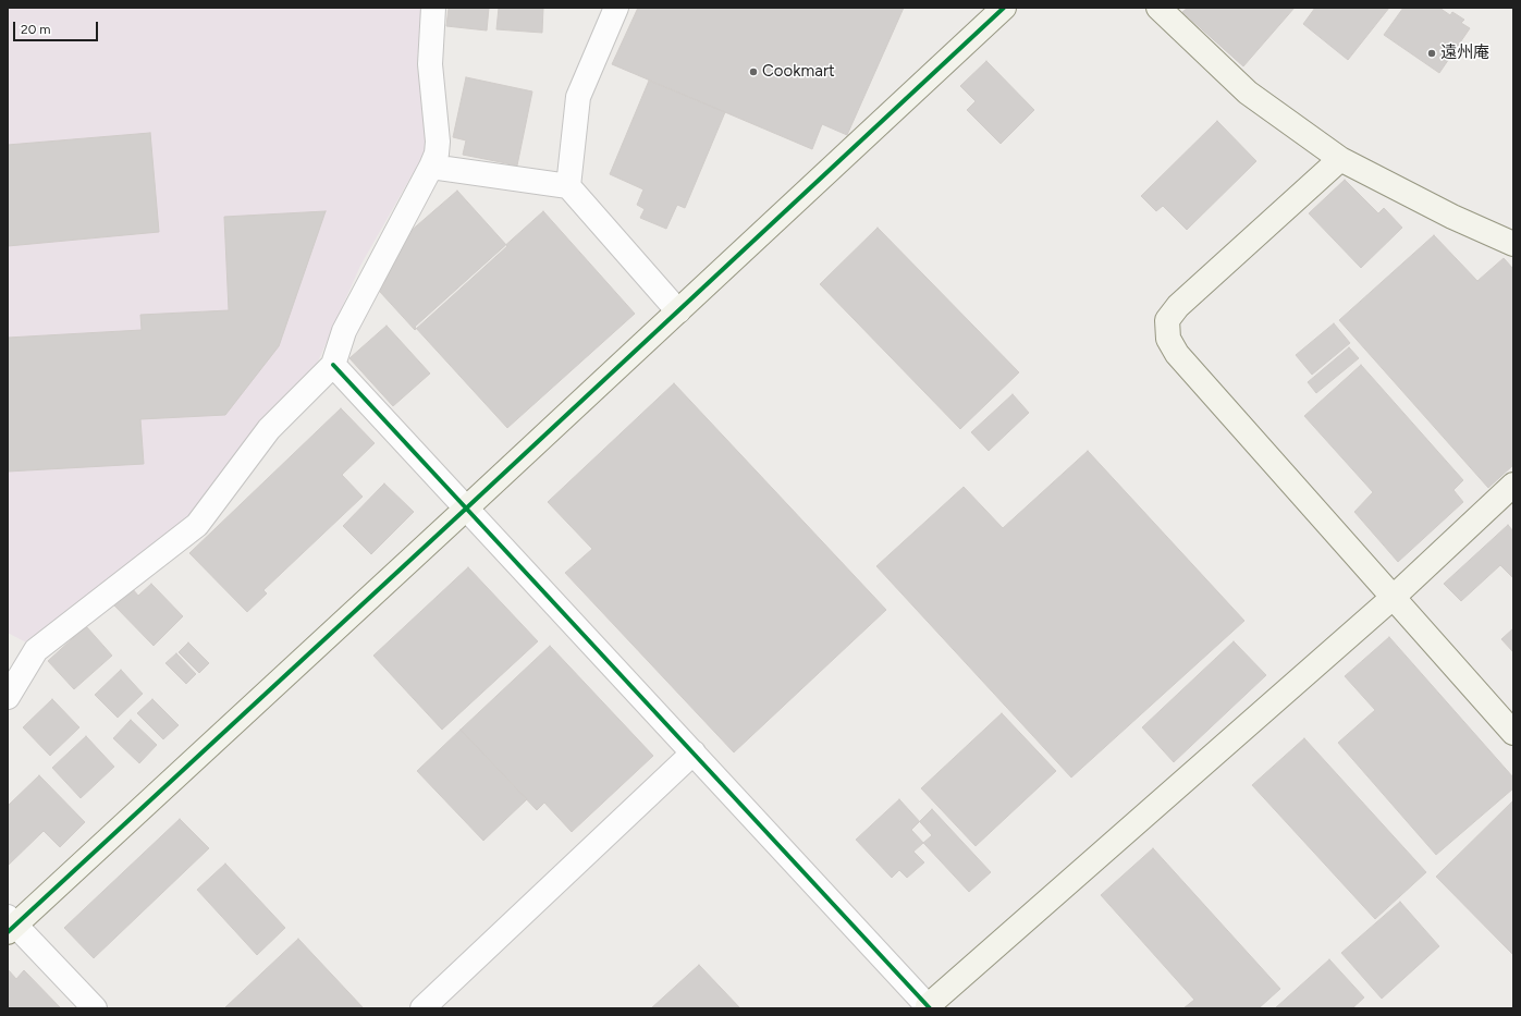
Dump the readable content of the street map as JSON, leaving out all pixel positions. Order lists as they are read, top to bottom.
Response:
{
  "places": ["遠州庵", "Cookmart"],
  "scale_bar": "20 m"
}
